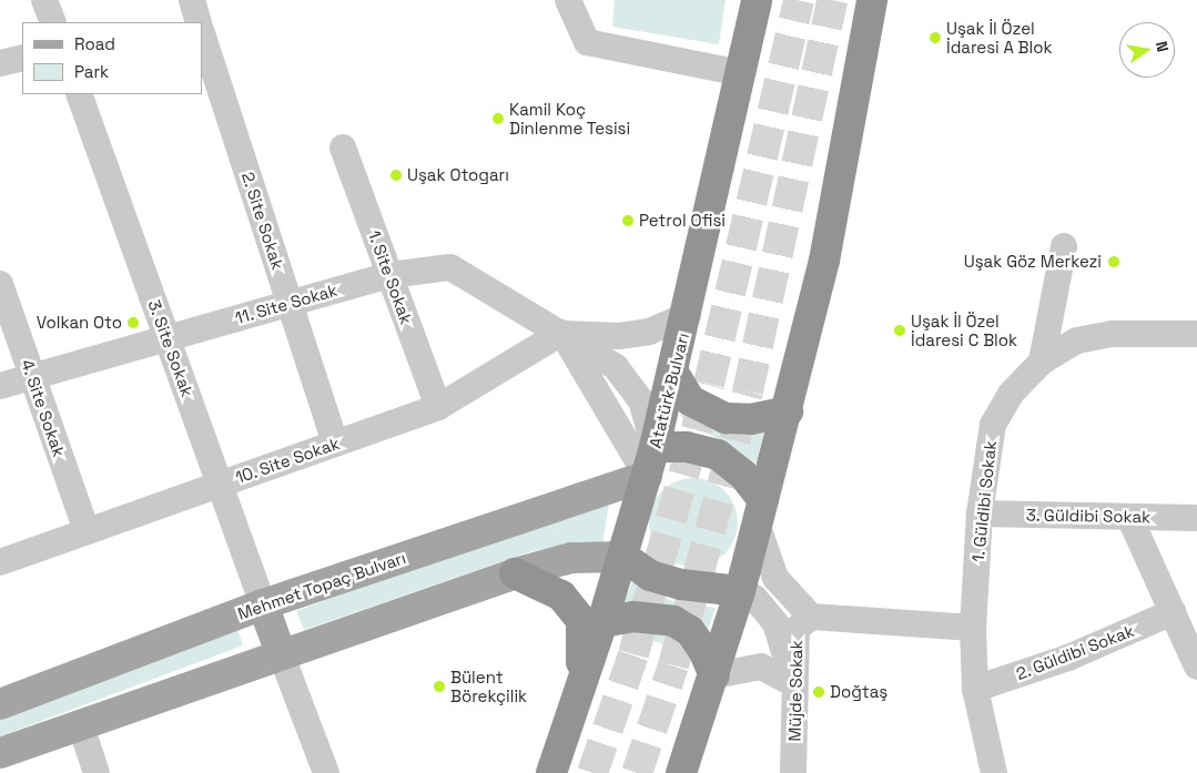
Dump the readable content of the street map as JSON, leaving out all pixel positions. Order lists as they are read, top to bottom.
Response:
{
  "streets": {
    "highway": ["Atatürk Bulvarı"],
    "main road": ["Mehmet Topaç Bulvarı"],
    "street": [
      "2. Site Sokak",
      "1. Site Sokak",
      "11. Site Sokak",
      "3. Site Sokak",
      "4. Site Sokak",
      "10. Site Sokak",
      "1. Güldibi Sokak",
      "3. Güldibi Sokak",
      "2. Güldibi Sokak",
      "Müjde Sokak"
    ]
  },
  "crossings": [
    ["2. Site Sokak", "11. Site Sokak"],
    ["2. Site Sokak", "10. Site Sokak"],
    ["1. Site Sokak", "11. Site Sokak"],
    ["1. Site Sokak", "10. Site Sokak"],
    ["11. Site Sokak", "3. Site Sokak"],
    ["11. Site Sokak", "Atatürk Bulvarı"],
    ["11. Site Sokak", "4. Site Sokak"],
    ["11. Site Sokak", "10. Site Sokak"],
    ["11. Site Sokak", "Mehmet Topaç Bulvarı"],
    ["3. Site Sokak", "10. Site Sokak"],
    ["3. Site Sokak", "Mehmet Topaç Bulvarı"],
    ["Atatürk Bulvarı", "Mehmet Topaç Bulvarı"],
    ["4. Site Sokak", "10. Site Sokak"],
    ["1. Güldibi Sokak", "3. Güldibi Sokak"],
    ["1. Güldibi Sokak", "2. Güldibi Sokak"]
  ],
  "places": [
    "Uşak İl Özel İdaresi A Blok",
    "Kamil Koç Dinlenme Tesisi",
    "Uşak Otogarı",
    "Petrol Ofisi",
    "Uşak Göz Merkezi",
    "Volkan Oto",
    "Uşak İl Özel İdaresi C Blok",
    "Bülent Börekçilik",
    "Doğtaş"
  ],
  "legend": ["Road", "Park"],
  "north": "right"
}
